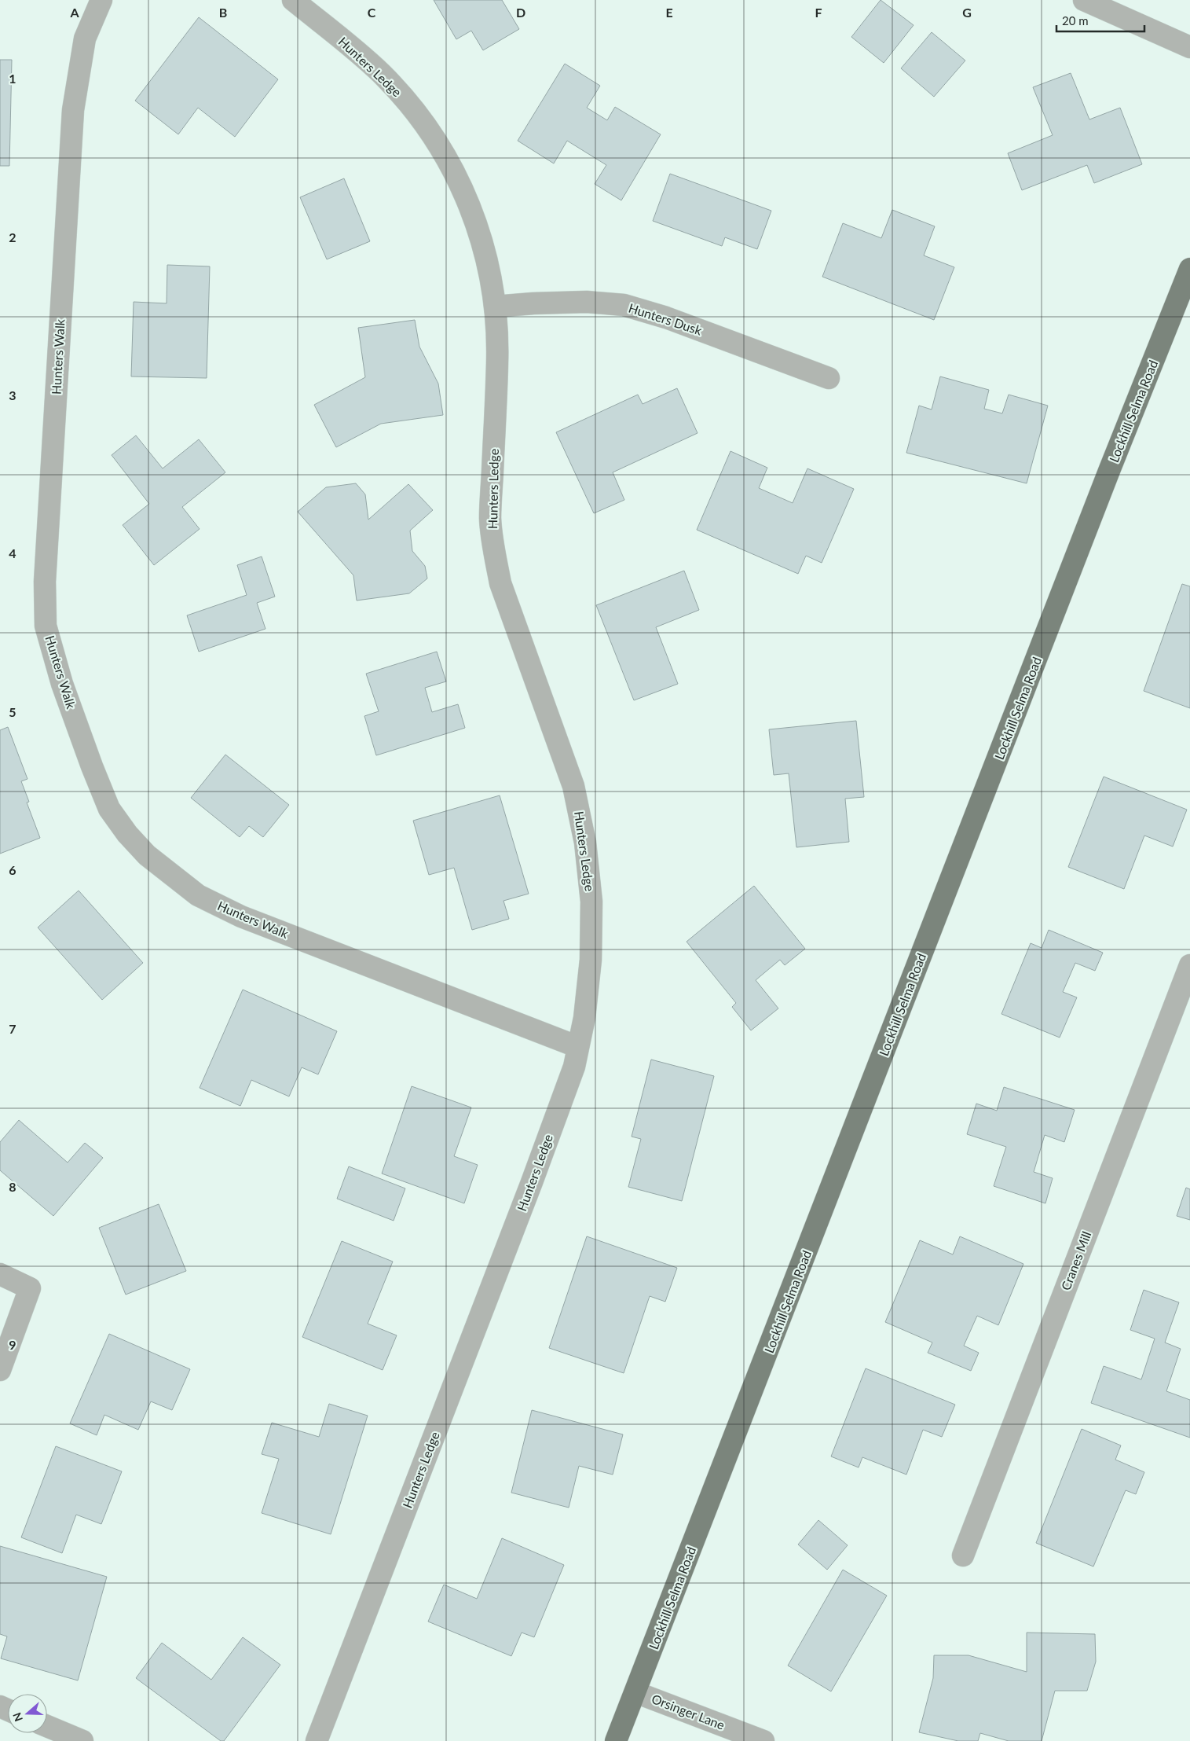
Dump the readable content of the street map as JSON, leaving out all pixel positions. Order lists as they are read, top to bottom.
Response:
{
  "streets": {
    "main road": ["Lockhill Selma Road"],
    "street": [
      "Hunters Ledge",
      "Hunters Dusk",
      "Hunters Walk",
      "Cranes Mill",
      "Orsinger Lane"
    ]
  },
  "crossings": [
    ["Hunters Ledge", "Hunters Dusk"],
    ["Hunters Ledge", "Hunters Walk"],
    ["Lockhill Selma Road", "Orsinger Lane"]
  ],
  "scale_bar": "20 m",
  "north": "left",
  "grid": {
    "columns": [
      "A",
      "B",
      "C",
      "D",
      "E",
      "F",
      "G"
    ],
    "rows": [
      "1",
      "2",
      "3",
      "4",
      "5",
      "6",
      "7",
      "8",
      "9"
    ]
  }
}
